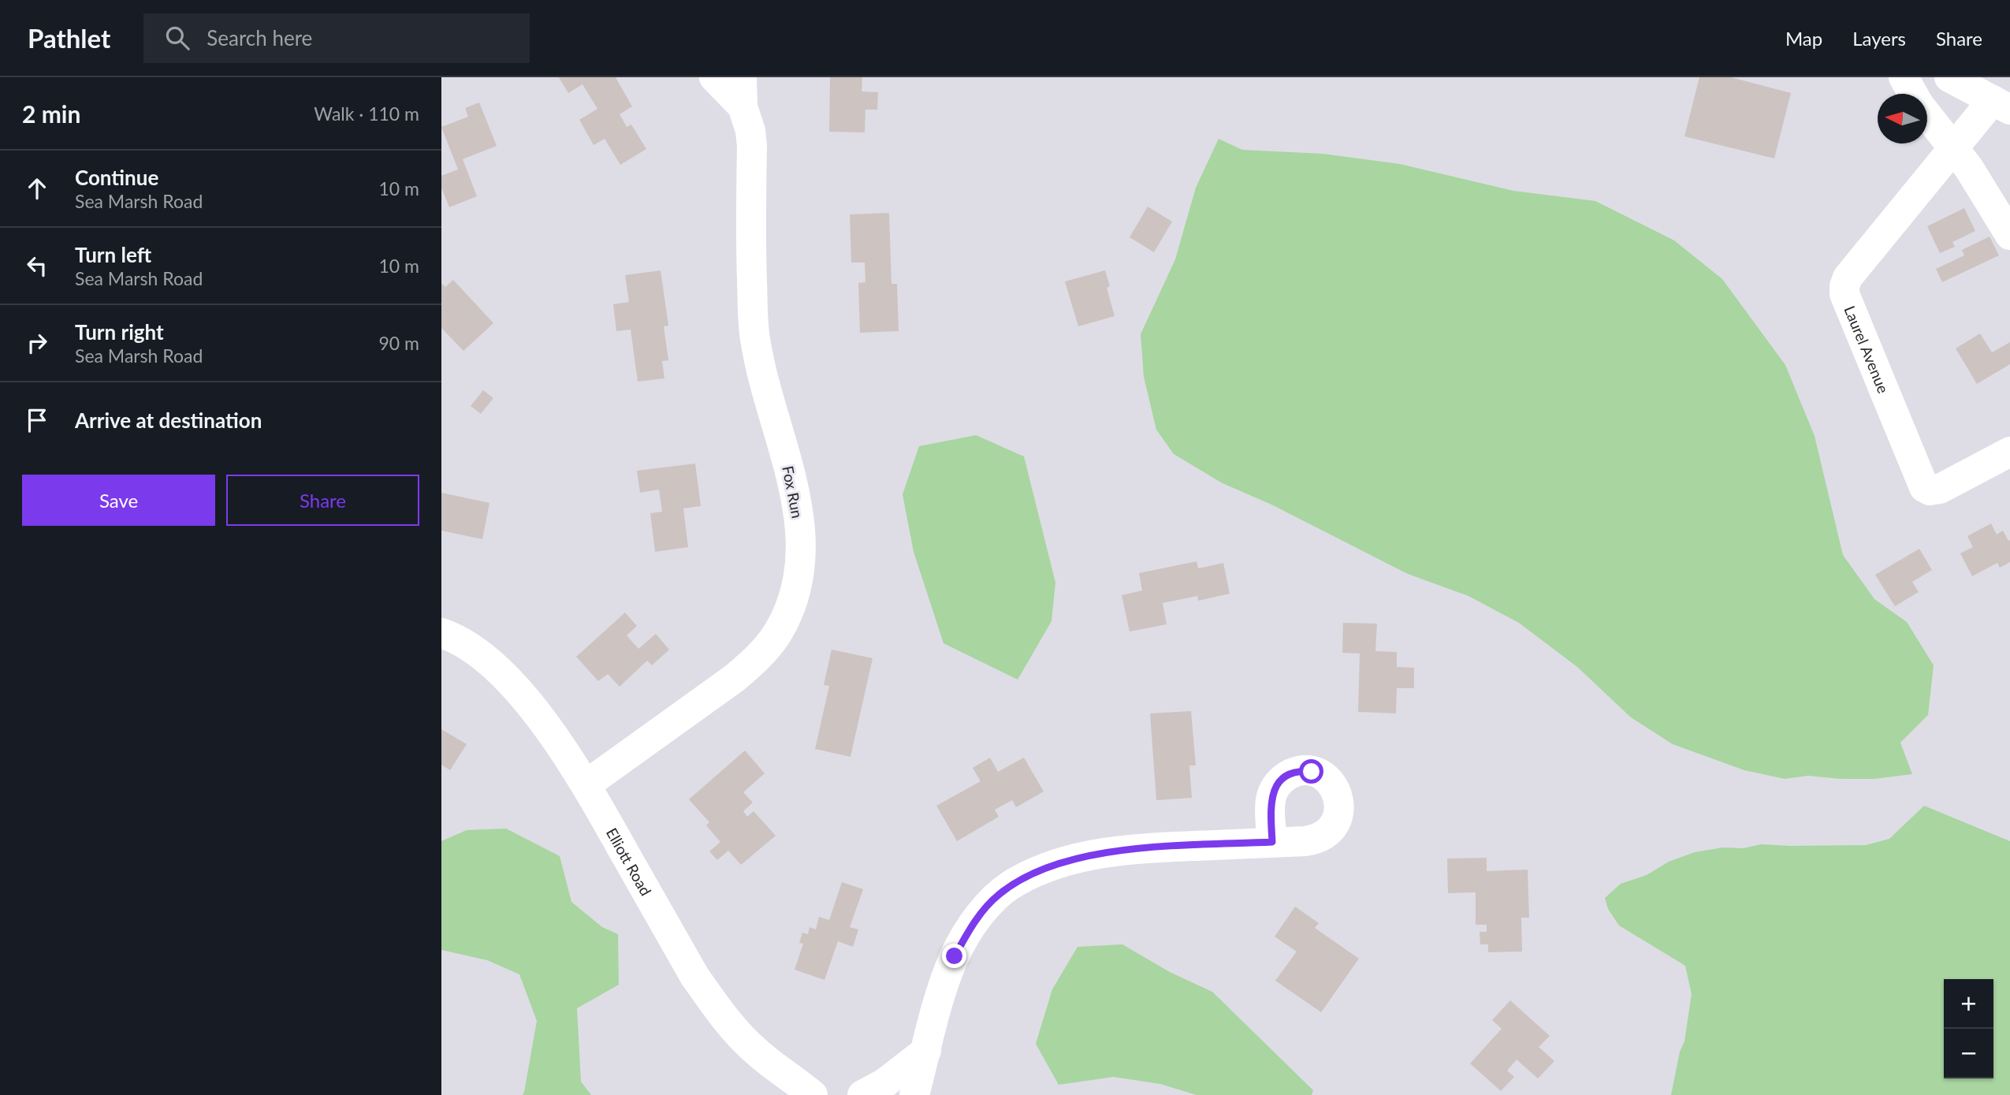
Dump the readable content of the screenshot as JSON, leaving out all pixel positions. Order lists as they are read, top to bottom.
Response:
{
  "streets": {
    "street": ["Laurel Avenue", "Fox Run", "Elliott Road"]
  },
  "crossings": [
    ["Fox Run", "Elliott Road"]
  ],
  "north": "left",
  "page": {
    "header": "Pathlet",
    "search": "Search here",
    "nav": ["Map", "Layers", "Share"],
    "heading": ["2 min", "Walk · 110 m"],
    "list": [
      ["Continue", "Sea Marsh Road", "10 m"],
      ["Turn left", "Sea Marsh Road", "10 m"],
      ["Turn right", "Sea Marsh Road", "90 m"],
      "Arrive at destination"
    ],
    "buttons": ["Save", "Share"],
    "map_buttons": ["+", "−"]
  }
}
